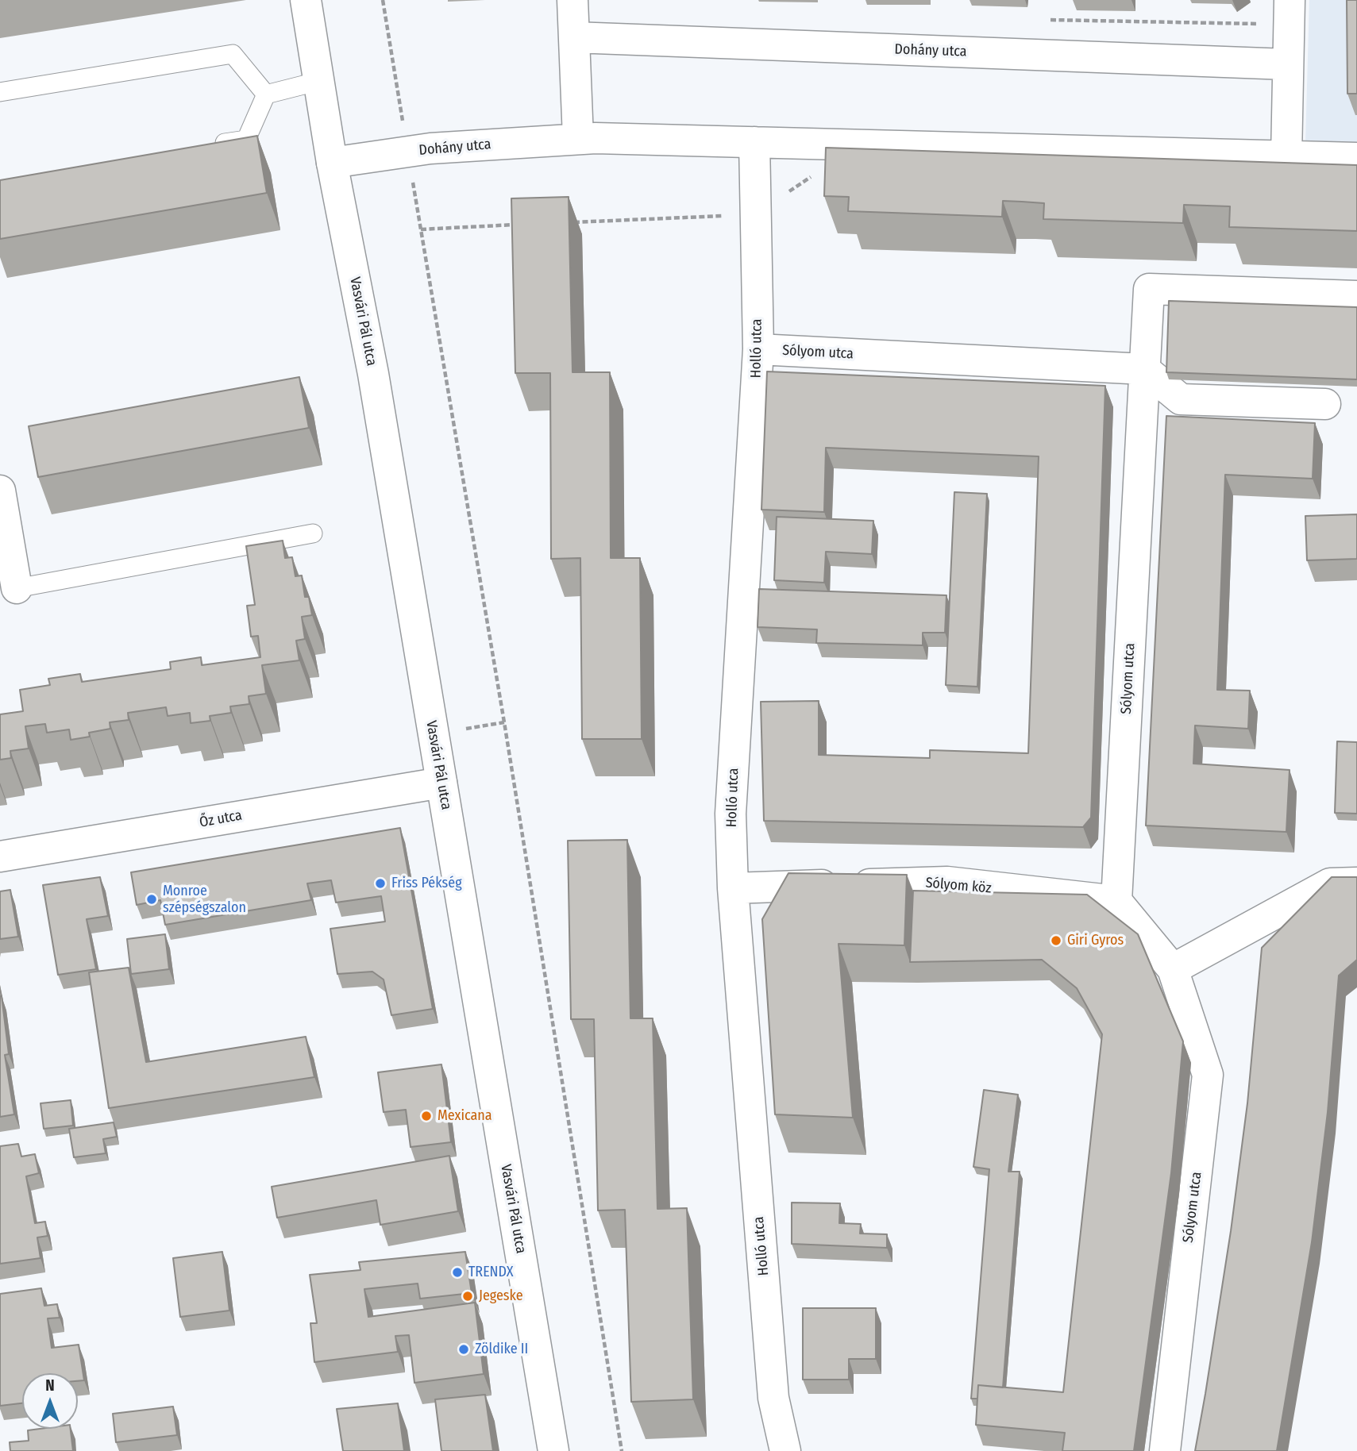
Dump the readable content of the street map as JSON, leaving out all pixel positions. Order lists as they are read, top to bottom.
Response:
{
  "streets": {
    "street": [
      "Dohány utca",
      "Vasvári Pál utca",
      "Holló utca",
      "Sólyom utca",
      "Őz utca",
      "Sólyom köz"
    ]
  },
  "crossings": [
    ["Dohány utca", "Vasvári Pál utca"],
    ["Dohány utca", "Holló utca"],
    ["Vasvári Pál utca", "Őz utca"],
    ["Holló utca", "Sólyom utca"],
    ["Holló utca", "Sólyom köz"],
    ["Sólyom utca", "Sólyom köz"]
  ],
  "places": [
    "Friss Pékség",
    "Monroe szépségszalon",
    "Giri Gyros",
    "Mexicana",
    "TRENDX",
    "Jegeske",
    "Zöldike II"
  ],
  "north": "top"
}
